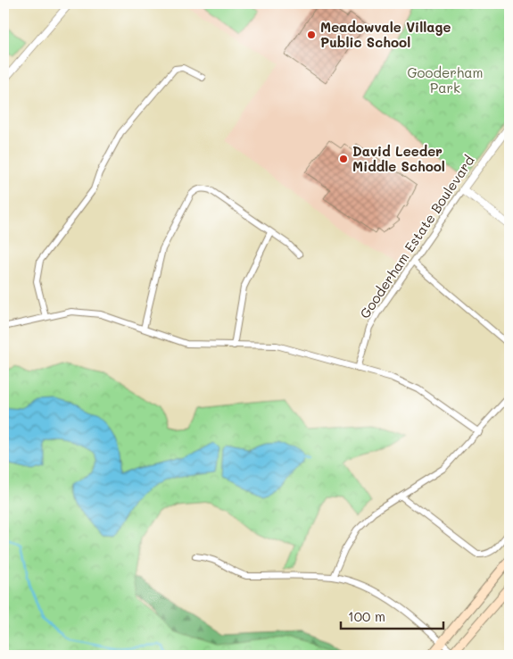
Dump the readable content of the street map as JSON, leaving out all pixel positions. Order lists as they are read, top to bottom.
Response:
{
  "streets": {
    "street": ["Gooderham Estate Boulevard"]
  },
  "parks": ["Gooderham Park"],
  "places": ["Meadowvale Village Public School", "David Leeder Middle School"],
  "scale_bar": "100 m"
}
